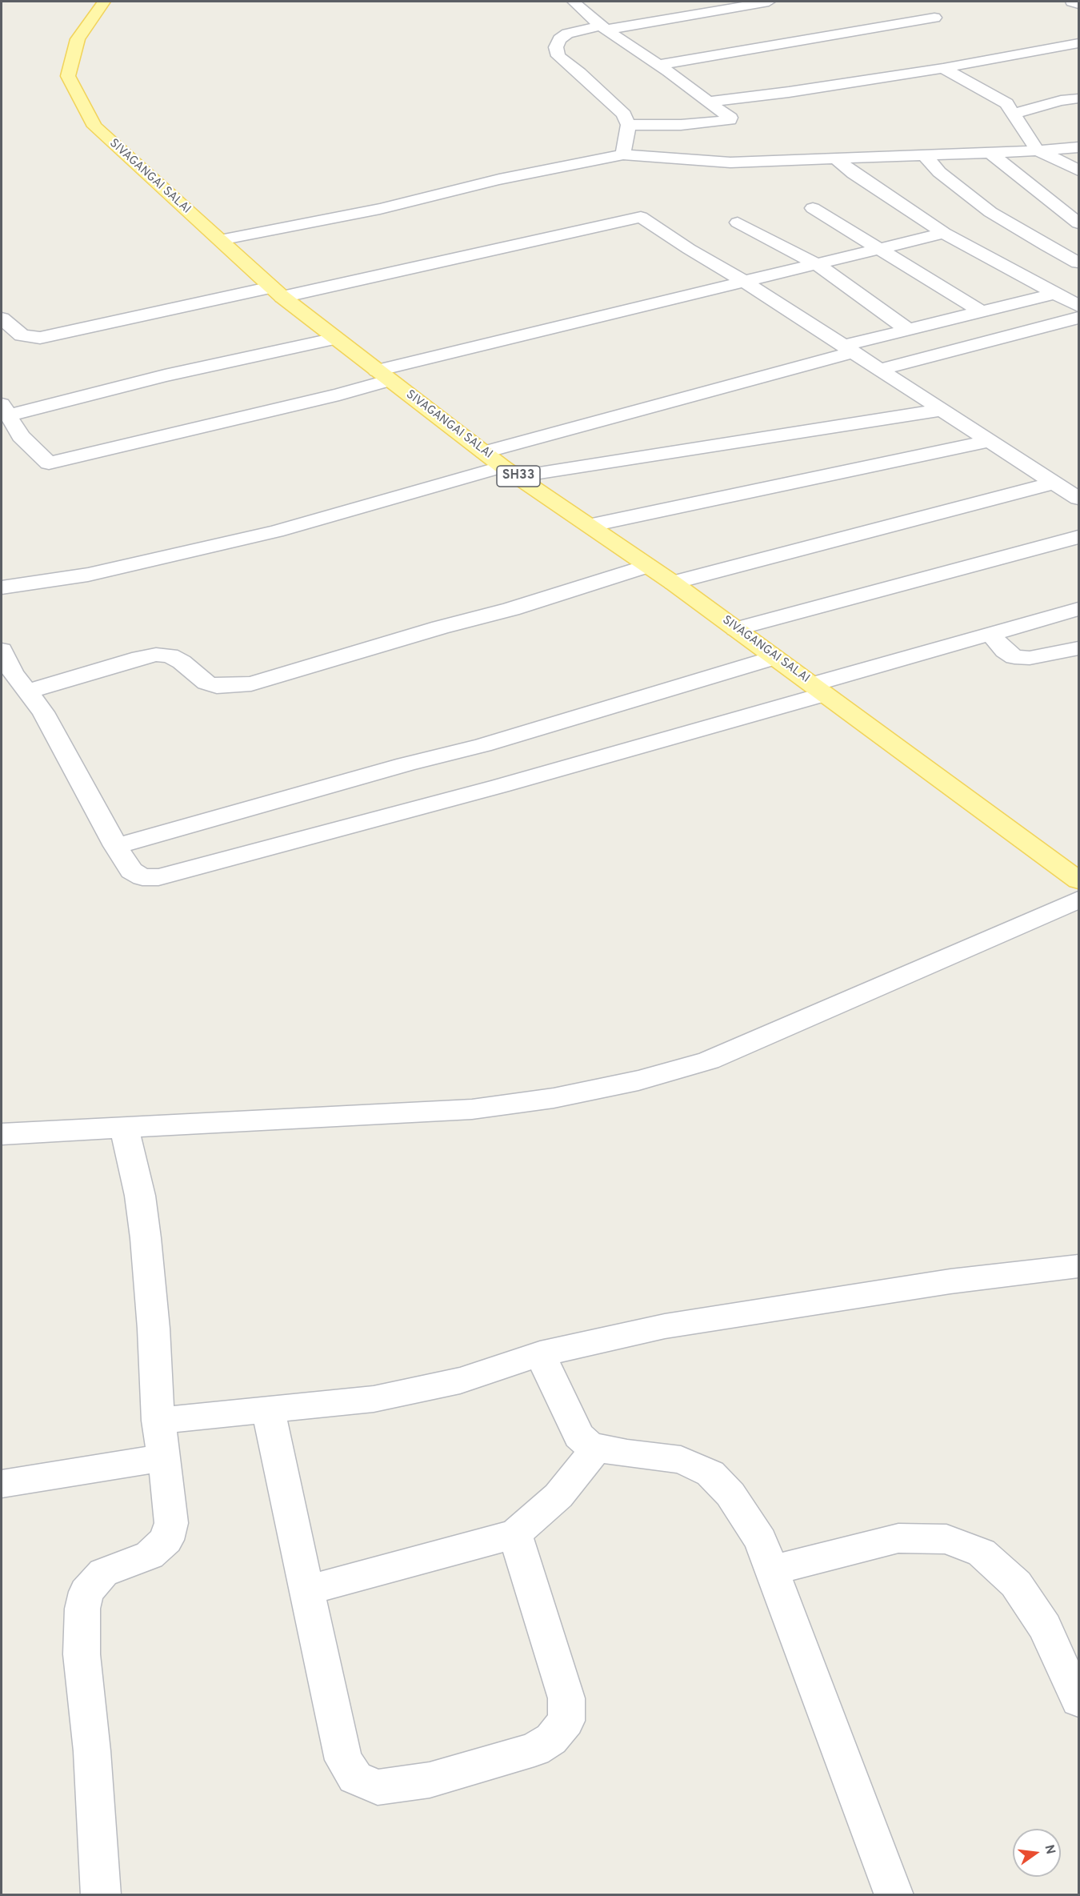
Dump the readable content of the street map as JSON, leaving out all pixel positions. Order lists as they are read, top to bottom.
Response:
{
  "streets": {
    "main road": ["SIVAGANGAI SALAI", "SH33"]
  },
  "north": "right"
}
